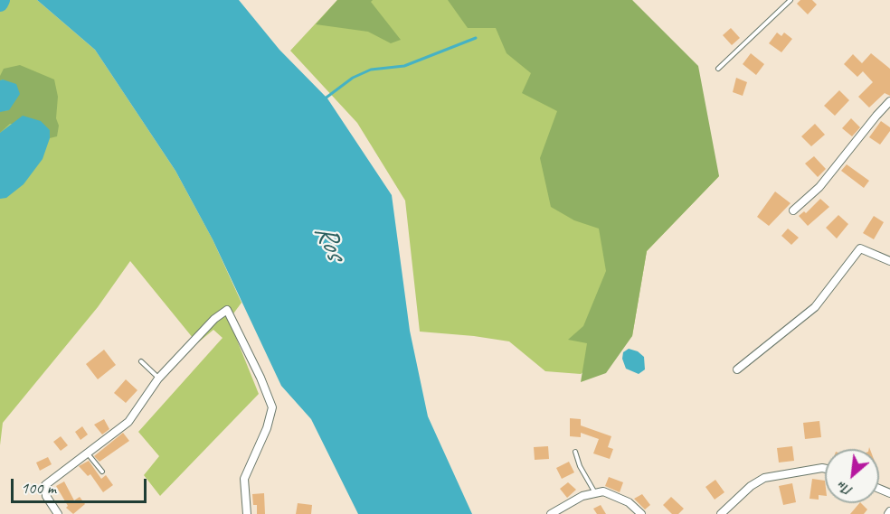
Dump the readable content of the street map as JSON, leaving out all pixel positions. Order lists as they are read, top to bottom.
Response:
{
  "water": ["Ros"],
  "scale_bar": "100 m",
  "north": "bottom left"
}
